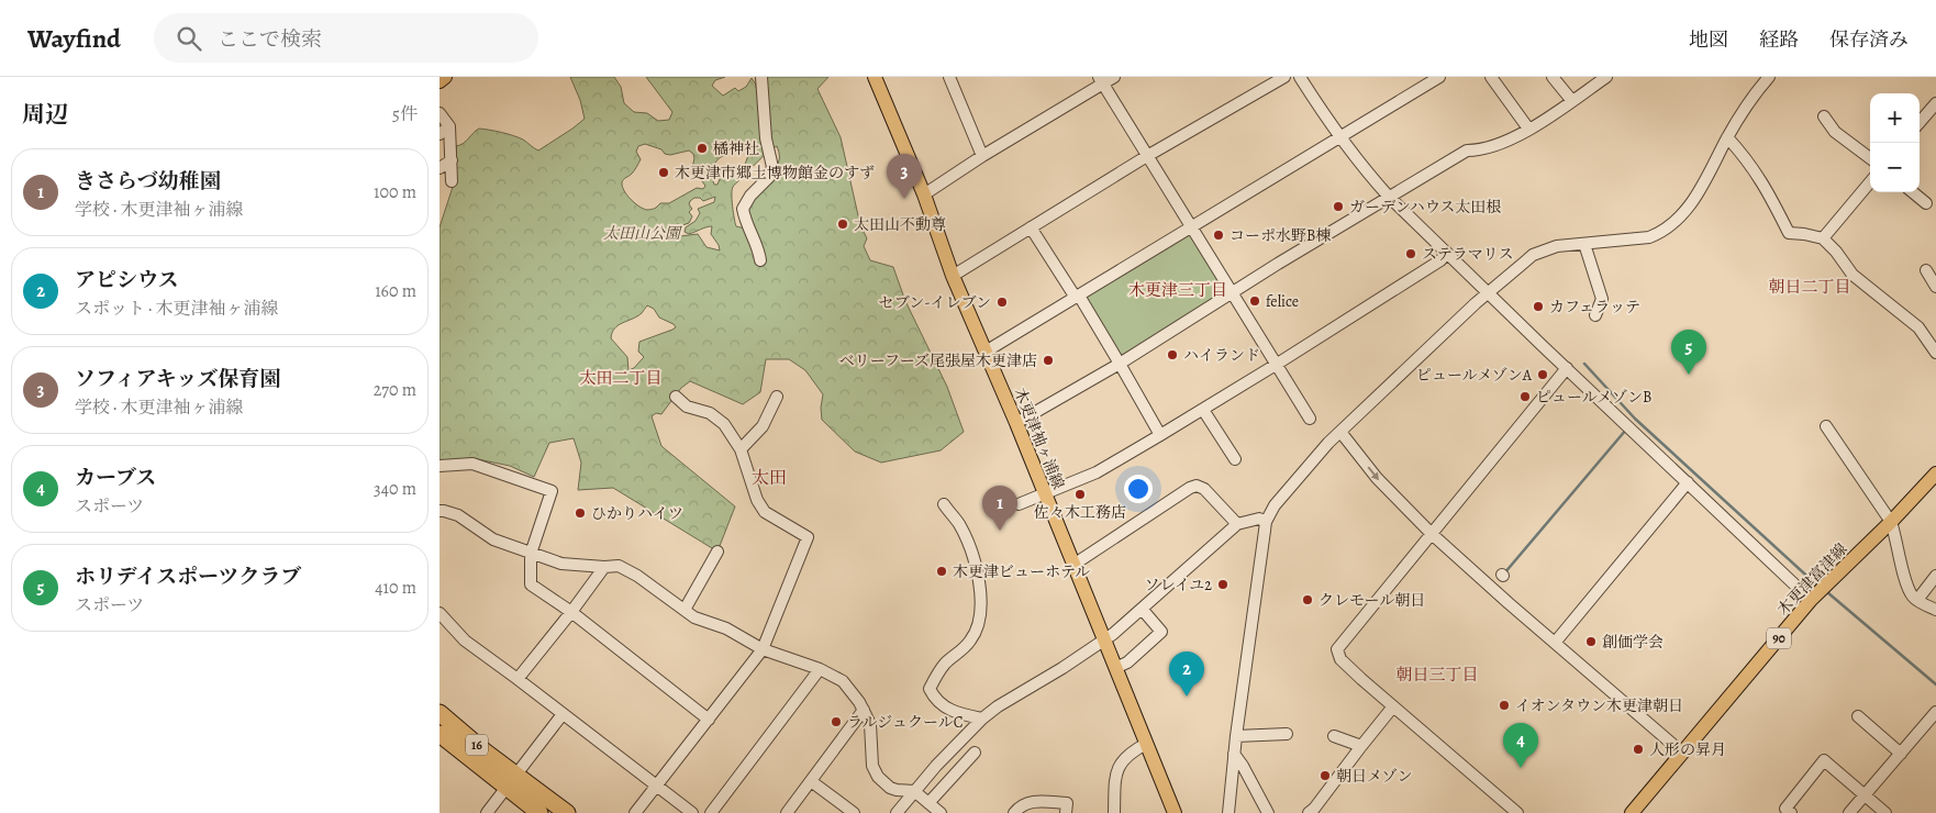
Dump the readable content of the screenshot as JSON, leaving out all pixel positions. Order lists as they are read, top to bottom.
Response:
{
  "streets": {
    "highway": ["16"],
    "main road": ["木更津袖ヶ浦線", "木更津富津線", "90"]
  },
  "districts": [
    "朝日二丁目",
    "木更津三丁目",
    "太田二丁目",
    "太田",
    "朝日三丁目"
  ],
  "parks": ["太田山公園"],
  "places": [
    "橘神社",
    "木更津市郷土博物館金のすず",
    "ガーデンハウス太田根",
    "太田山不動尊",
    "コーポ水野B棟",
    "ステラマリス",
    "felice",
    "セブン-イレブン",
    "カフェラッテ",
    "ハイランド",
    "ベリーフーズ尾張屋木更津店",
    "ピュールメゾンA",
    "ピュールメゾンB",
    "佐々木工務店",
    "ひかりハイツ",
    "木更津ビューホテル",
    "ソレイユ2",
    "クレモール朝日",
    "創価学会",
    "イオンタウン木更津朝日",
    "ラルジュクールC",
    "人形の昇月",
    "朝日メゾン"
  ],
  "page": {
    "header": "Wayfind",
    "search": "ここで検索",
    "nav": ["地図", "経路", "保存済み"],
    "heading": ["周辺", "5件"],
    "map_buttons": ["+", "−"],
    "list": [
      {
        "mark": "1",
        "name": "きさらづ幼稚園",
        "note": "学校 · 木更津袖ヶ浦線",
        "value": "100 m"
      },
      {
        "mark": "2",
        "name": "アピシウス",
        "note": "スポット · 木更津袖ヶ浦線",
        "value": "160 m"
      },
      {
        "mark": "3",
        "name": "ソフィアキッズ保育園",
        "note": "学校 · 木更津袖ヶ浦線",
        "value": "270 m"
      },
      {
        "mark": "4",
        "name": "カーブス",
        "note": "スポーツ",
        "value": "340 m"
      },
      {
        "mark": "5",
        "name": "ホリデイスポーツクラブ",
        "note": "スポーツ",
        "value": "410 m"
      }
    ],
    "pins": [
      "3",
      "5",
      "1",
      "2",
      "4"
    ]
  }
}
